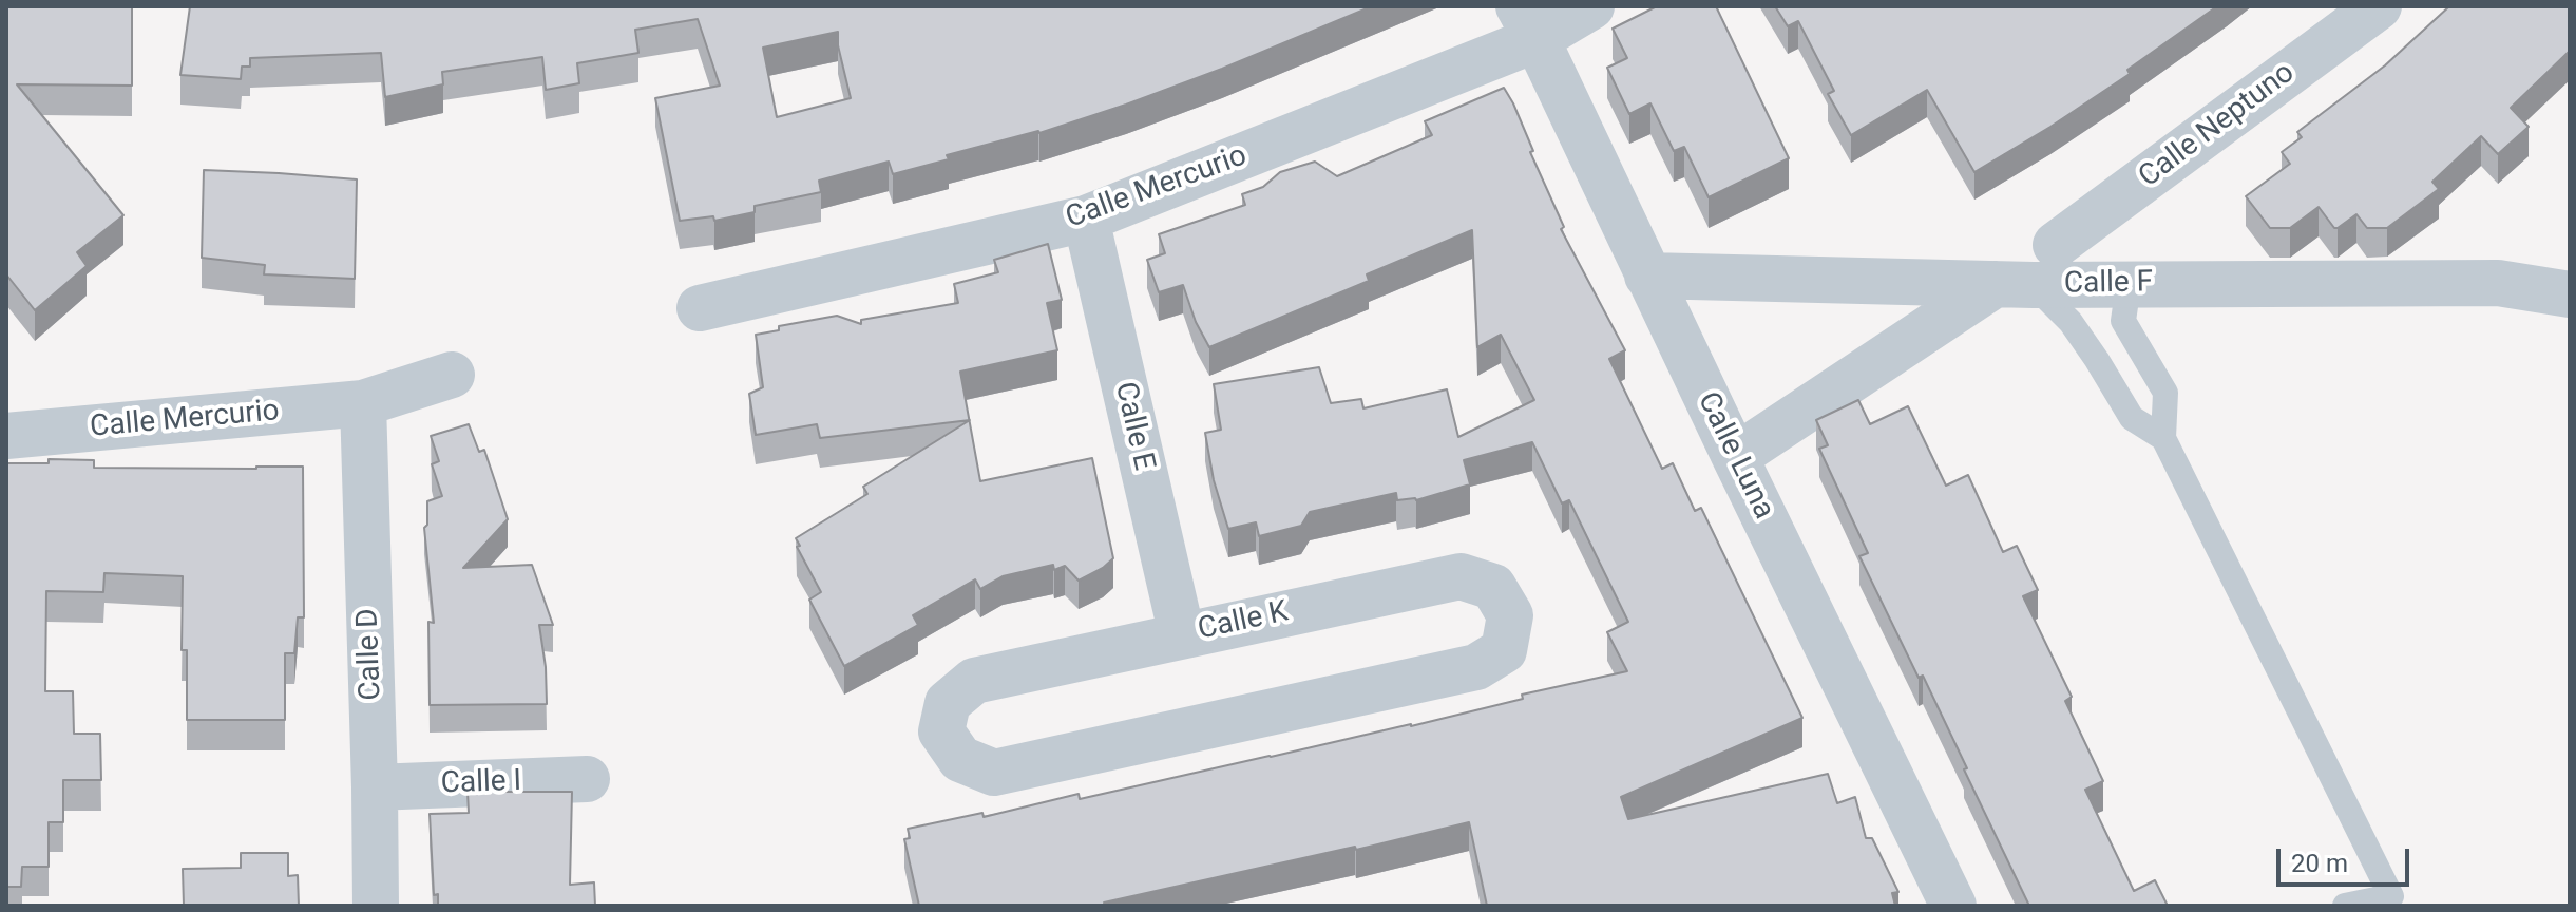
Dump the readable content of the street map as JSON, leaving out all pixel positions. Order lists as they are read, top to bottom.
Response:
{
  "streets": {
    "street": [
      "Calle Neptuno",
      "Calle Mercurio",
      "Calle F",
      "Calle E",
      "Calle Luna",
      "Calle K",
      "Calle D",
      "Calle I"
    ]
  },
  "crossings": [
    ["Calle Mercurio", "Calle E"],
    ["Calle Mercurio", "Calle Luna"],
    ["Calle Mercurio", "Calle D"],
    ["Calle F", "Calle Luna"],
    ["Calle E", "Calle K"],
    ["Calle D", "Calle I"]
  ],
  "scale_bar": "20 m"
}
